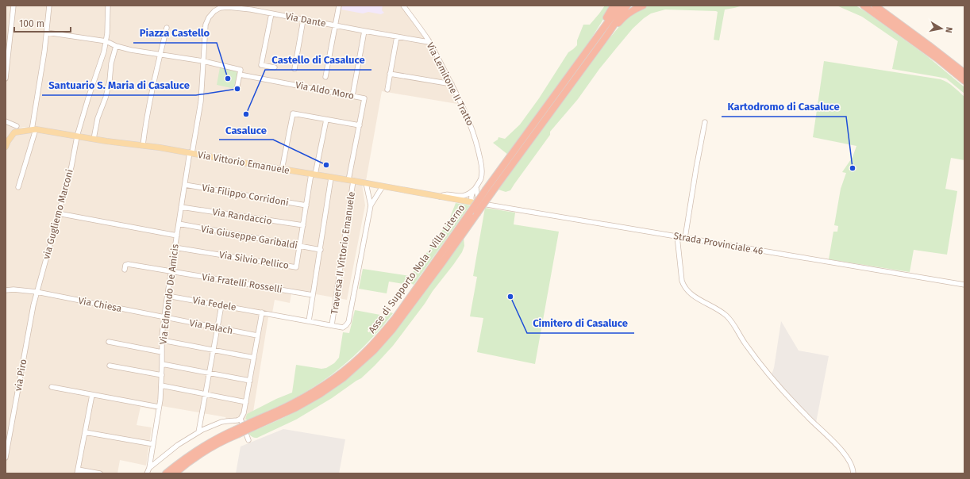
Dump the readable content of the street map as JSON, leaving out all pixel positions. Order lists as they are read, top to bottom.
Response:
{
  "streets": {
    "highway": ["Asse di Supporto Nola - Villa Literno"],
    "main road": ["Via Vittorio Emanuele"],
    "street": [
      "Via Dante",
      "Via Lemitone II Tratto",
      "Via Aldo Moro",
      "Via Filippo Corridoni",
      "via Gugliemo Marconi",
      "Via Randaccio",
      "Via Giuseppe Garibaldi",
      "Strada Provinciale 46",
      "Traversa II Vittorio Emanuele",
      "Via Silvio Pellico",
      "Via Fratelli Rosselli",
      "Via Edmondo De Amicis",
      "Via Fedele",
      "Via Chiesa",
      "Via Palach",
      "via Piro"
    ]
  },
  "crossings": [
    ["Via Dante", "Via Lemitone II Tratto"],
    ["Via Dante", "Via Vittorio Emanuele"],
    ["Via Dante", "Via Edmondo De Amicis"],
    ["Via Lemitone II Tratto", "Via Vittorio Emanuele"],
    ["Via Lemitone II Tratto", "Strada Provinciale 46"],
    ["Via Aldo Moro", "Via Vittorio Emanuele"],
    ["Via Aldo Moro", "Traversa II Vittorio Emanuele"],
    ["Via Vittorio Emanuele", "via Gugliemo Marconi"],
    ["Via Vittorio Emanuele", "Strada Provinciale 46"],
    ["Via Vittorio Emanuele", "Traversa II Vittorio Emanuele"],
    ["Via Vittorio Emanuele", "Via Silvio Pellico"],
    ["Via Vittorio Emanuele", "Via Edmondo De Amicis"],
    ["Via Filippo Corridoni", "Via Silvio Pellico"],
    ["Via Filippo Corridoni", "Via Edmondo De Amicis"],
    ["via Gugliemo Marconi", "Via Chiesa"],
    ["via Gugliemo Marconi", "via Piro"],
    ["Via Randaccio", "Via Silvio Pellico"],
    ["Via Randaccio", "Via Edmondo De Amicis"],
    ["Via Giuseppe Garibaldi", "Via Silvio Pellico"],
    ["Via Giuseppe Garibaldi", "Via Edmondo De Amicis"],
    ["Traversa II Vittorio Emanuele", "Via Fedele"],
    ["Via Silvio Pellico", "Via Edmondo De Amicis"],
    ["Via Fratelli Rosselli", "Via Edmondo De Amicis"],
    ["Via Edmondo De Amicis", "Via Fedele"],
    ["Via Edmondo De Amicis", "Via Chiesa"],
    ["Via Edmondo De Amicis", "Via Palach"],
    ["Via Chiesa", "Via Palach"],
    ["Via Chiesa", "via Piro"]
  ],
  "places": [
    "Piazza Castello",
    "Santuario S. Maria di Casaluce",
    "Castello di Casaluce",
    "Casaluce",
    "Kartodromo di Casaluce",
    "Cimitero di Casaluce"
  ],
  "scale_bar": "100 m",
  "north": "right"
}
